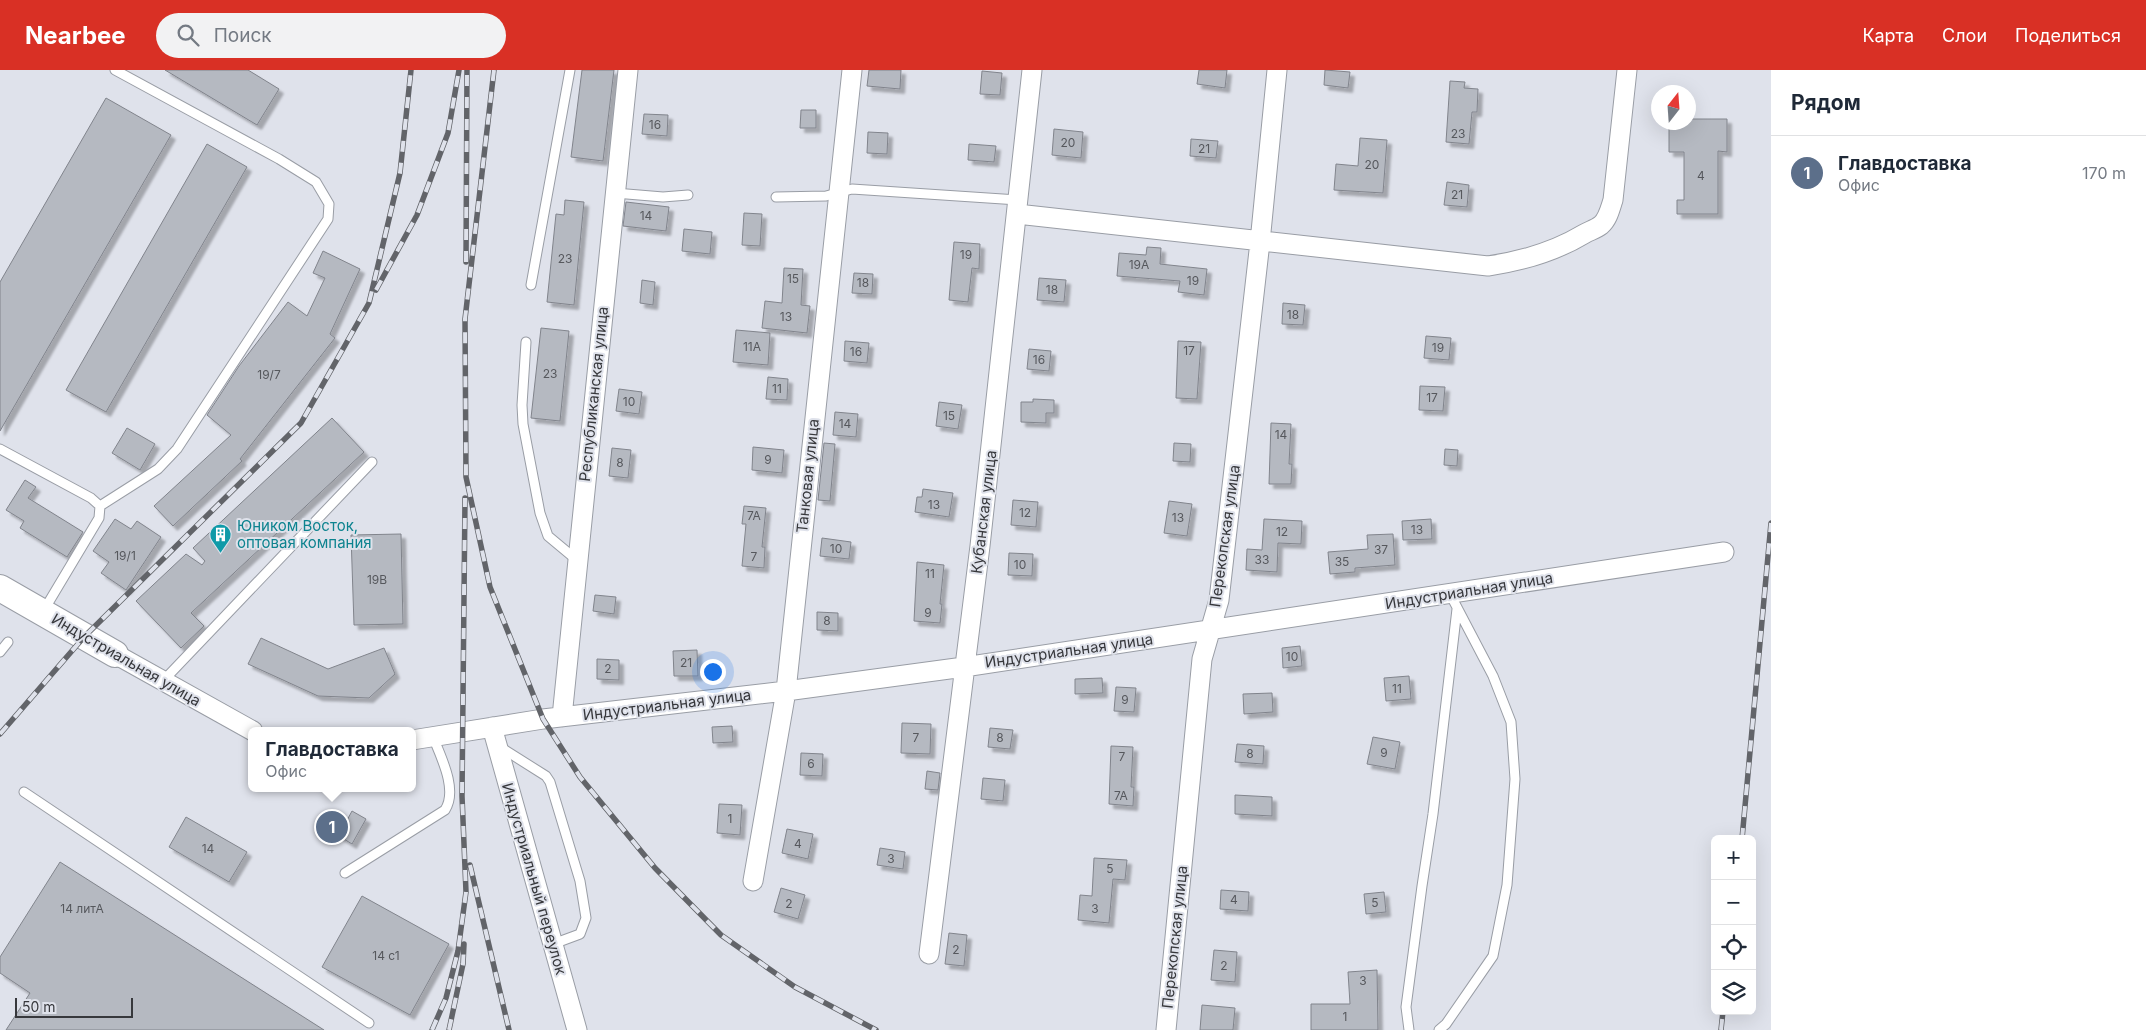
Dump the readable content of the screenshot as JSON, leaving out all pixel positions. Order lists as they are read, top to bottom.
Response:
{
  "streets": {
    "street": [
      "Республиканская улица",
      "Танковая улица",
      "Кубанская улица",
      "Перекопская улица",
      "Индустриальная улица",
      "Индустриальный переулок"
    ]
  },
  "crossings": [
    ["Республиканская улица", "Индустриальная улица"],
    ["Танковая улица", "Индустриальная улица"],
    ["Кубанская улица", "Индустриальная улица"],
    ["Перекопская улица", "Индустриальная улица"],
    ["Индустриальная улица", "Индустриальный переулок"]
  ],
  "places": {
    "building": ["Юником Восток, оптовая компания"]
  },
  "house_numbers": [
    "16",
    "23",
    "20",
    "21",
    "20",
    "4",
    "21",
    "14",
    "19",
    "23",
    "19А",
    "15",
    "19",
    "18",
    "18",
    "18",
    "13",
    "11А",
    "19",
    "17",
    "16",
    "16",
    "23",
    "19/7",
    "11",
    "17",
    "10",
    "15",
    "14",
    "14",
    "9",
    "8",
    "13",
    "12",
    "7А",
    "13",
    "13",
    "12",
    "10",
    "37",
    "19/1",
    "7",
    "33",
    "35",
    "10",
    "11",
    "19В",
    "9",
    "8",
    "10",
    "21",
    "2",
    "11",
    "9",
    "7",
    "8",
    "9",
    "8",
    "7",
    "6",
    "7А",
    "1",
    "4",
    "14",
    "3",
    "5",
    "4",
    "5",
    "2",
    "14 литА",
    "3",
    "2",
    "14 с1",
    "2",
    "3",
    "1"
  ],
  "scale_bar": "50 m",
  "north": "top",
  "page": {
    "header": "Nearbee",
    "search": "Поиск",
    "nav": ["Карта", "Слои", "Поделиться"],
    "heading": "Рядом",
    "list": [
      {
        "mark": "1",
        "name": "Главдоставка",
        "note": "Офис",
        "value": "170 m"
      }
    ],
    "popup": ["Главдоставка", "Офис"],
    "pins": "1",
    "map_buttons": ["+", "−"],
    "scale": "50 m"
  }
}
